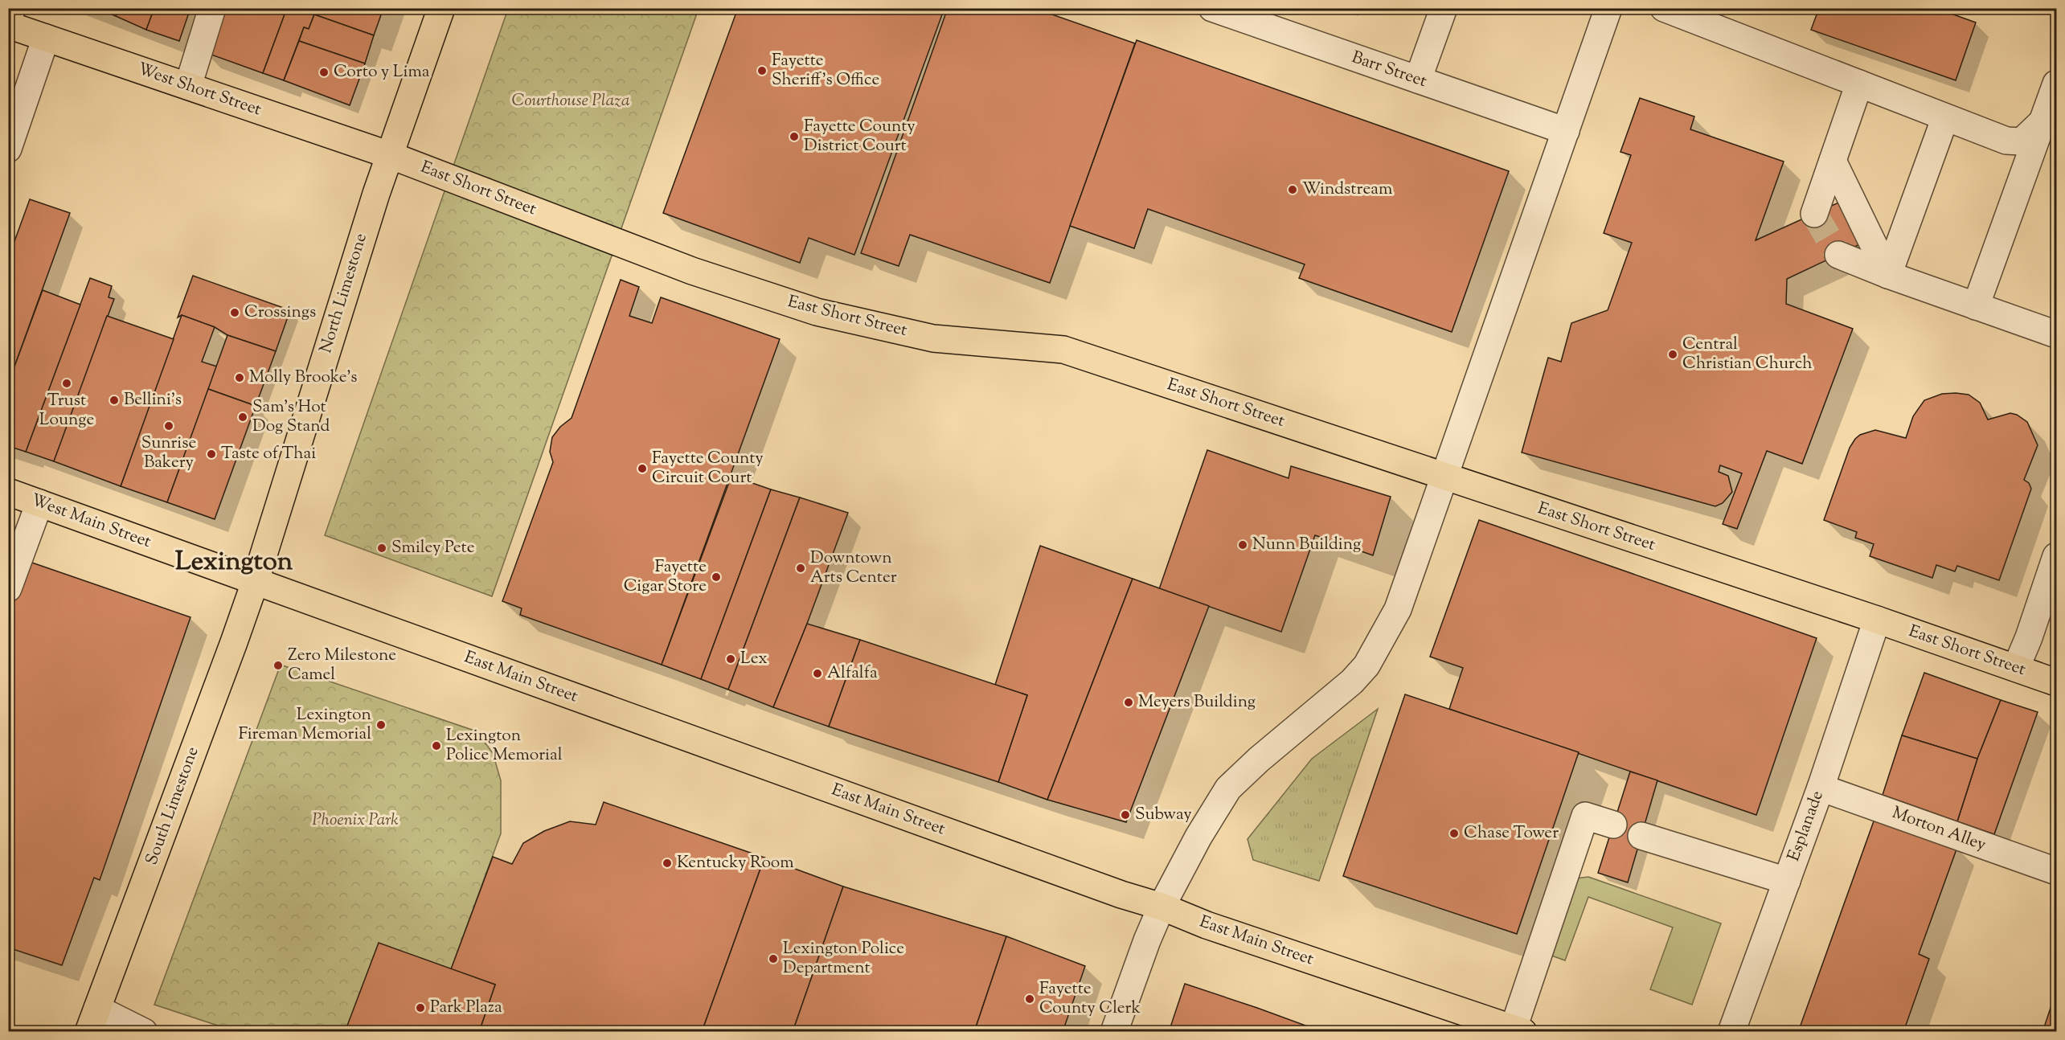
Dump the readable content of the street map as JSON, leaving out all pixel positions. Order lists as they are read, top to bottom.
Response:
{
  "streets": {
    "main road": [
      "West Short Street",
      "East Short Street",
      "North Limestone",
      "West Main Street",
      "East Main Street",
      "South Limestone"
    ],
    "street": ["Barr Street", "Esplanade", "Morton Alley"]
  },
  "crossings": [
    ["West Short Street", "East Short Street"],
    ["West Short Street", "North Limestone"],
    ["East Short Street", "North Limestone"],
    ["East Short Street", "Esplanade"],
    ["North Limestone", "West Main Street"],
    ["North Limestone", "East Main Street"],
    ["North Limestone", "South Limestone"],
    ["West Main Street", "East Main Street"],
    ["West Main Street", "South Limestone"],
    ["East Main Street", "South Limestone"],
    ["Esplanade", "Morton Alley"]
  ],
  "districts": ["Lexington"],
  "parks": ["Courthouse Plaza", "Phoenix Park"],
  "places": [
    "Fayette Sheriff's Office",
    "Corto y Lima",
    "Fayette County District Court",
    "Windstream",
    "Crossings",
    "Central Christian Church",
    "Molly Brooke's",
    "Trust Lounge",
    "Bellini's",
    "Sam's Hot Dog Stand",
    "Sunrise Bakery",
    "Taste of Thai",
    "Fayette County Circuit Court",
    "Nunn Building",
    "Smiley Pete",
    "Downtown Arts Center",
    "Fayette Cigar Store",
    "Lex",
    "Zero Milestone Camel",
    "Alfalfa",
    "Meyers Building",
    "Lexington Fireman Memorial",
    "Lexington Police Memorial",
    "Subway",
    "Chase Tower",
    "Kentucky Room",
    "Lexington Police Department",
    "Fayette County Clerk",
    "Park Plaza"
  ]
}
